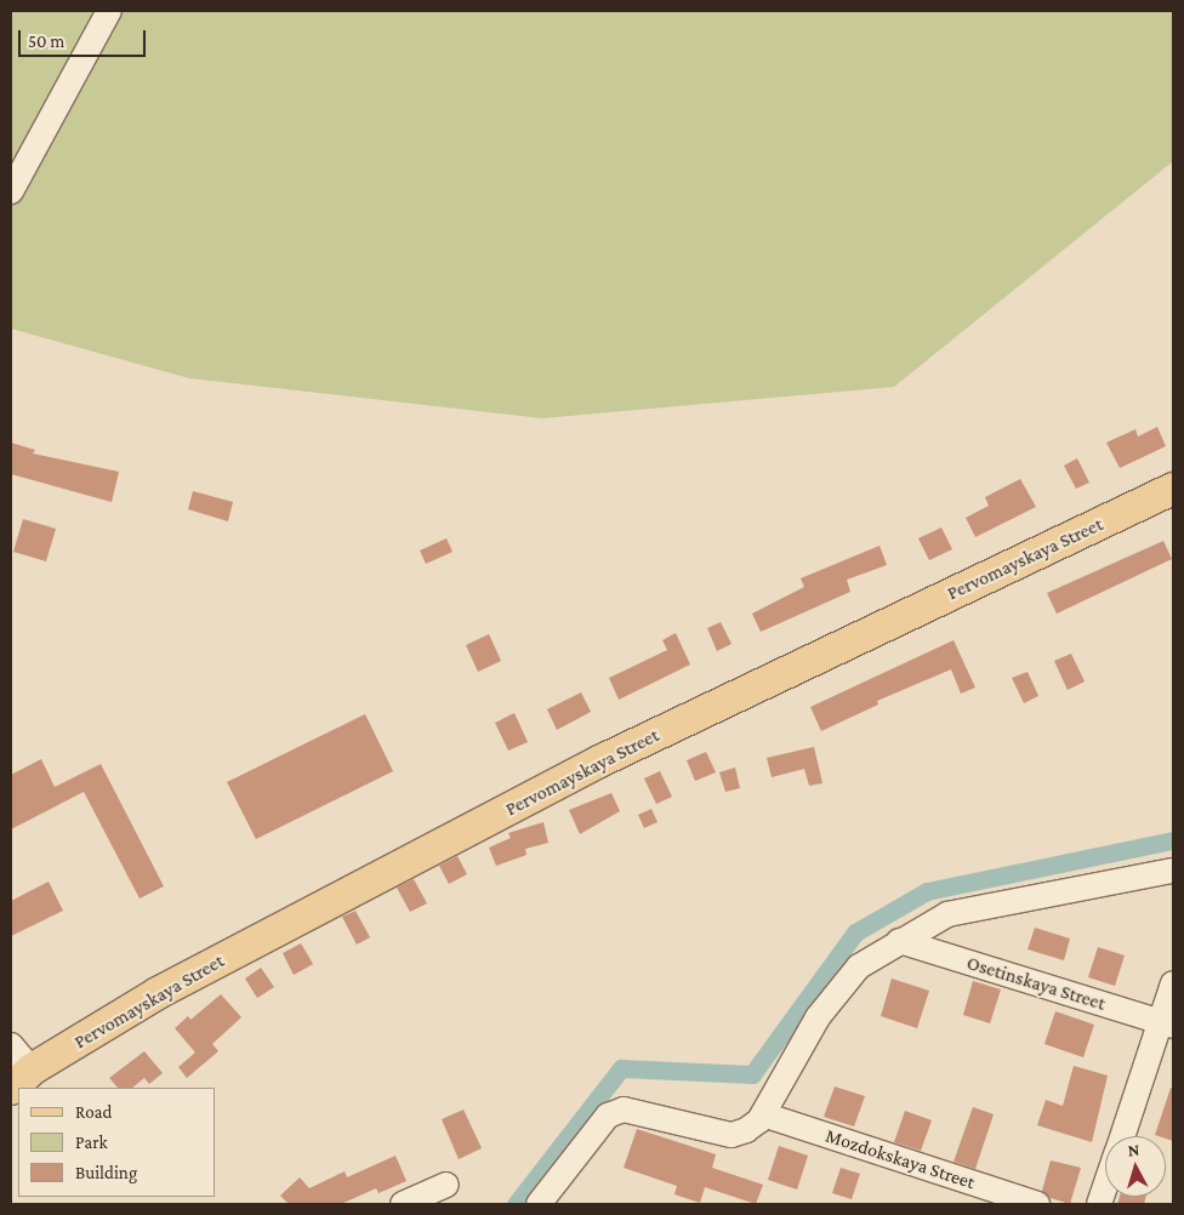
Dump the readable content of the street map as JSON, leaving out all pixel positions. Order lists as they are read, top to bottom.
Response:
{
  "streets": {
    "main road": ["Pervomayskaya Street"],
    "street": ["Osetinskaya Street", "Mozdokskaya Street"]
  },
  "legend": ["Road", "Park", "Building"],
  "scale_bar": "50 m",
  "north": "top"
}
